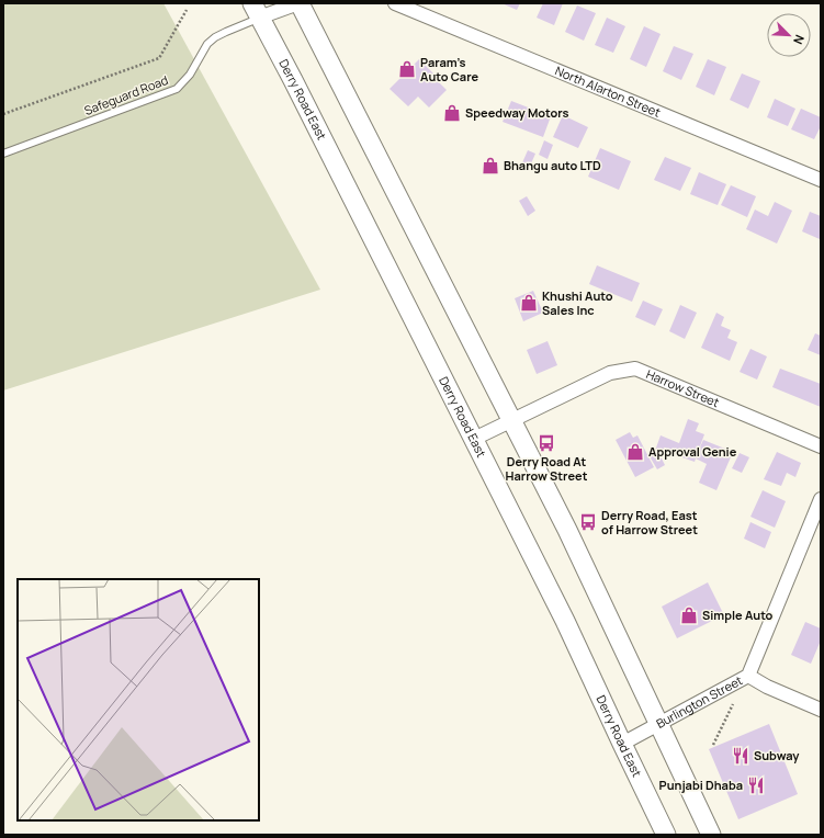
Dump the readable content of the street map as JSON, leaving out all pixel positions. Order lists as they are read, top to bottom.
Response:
{
  "streets": {
    "main road": ["Derry Road East"],
    "street": ["North Alarton Street", "Harrow Street", "Burlington Street"],
    "lane": ["Safeguard Road"]
  },
  "crossings": [
    ["Safeguard Road", "Derry Road East"],
    ["Derry Road East", "Harrow Street"],
    ["Derry Road East", "Burlington Street"]
  ],
  "places": {
    "shop": [
      "Param’s Auto Care",
      "Speedway Motors",
      "Bhangu auto LTD",
      "Khushi Auto Sales Inc",
      "Approval Genie",
      "Simple Auto"
    ],
    "bus stop": ["Derry Road At Harrow Street", "Derry Road, East of Harrow Street"],
    "restaurant": ["Subway", "Punjabi Dhaba"]
  },
  "north": "bottom right"
}
